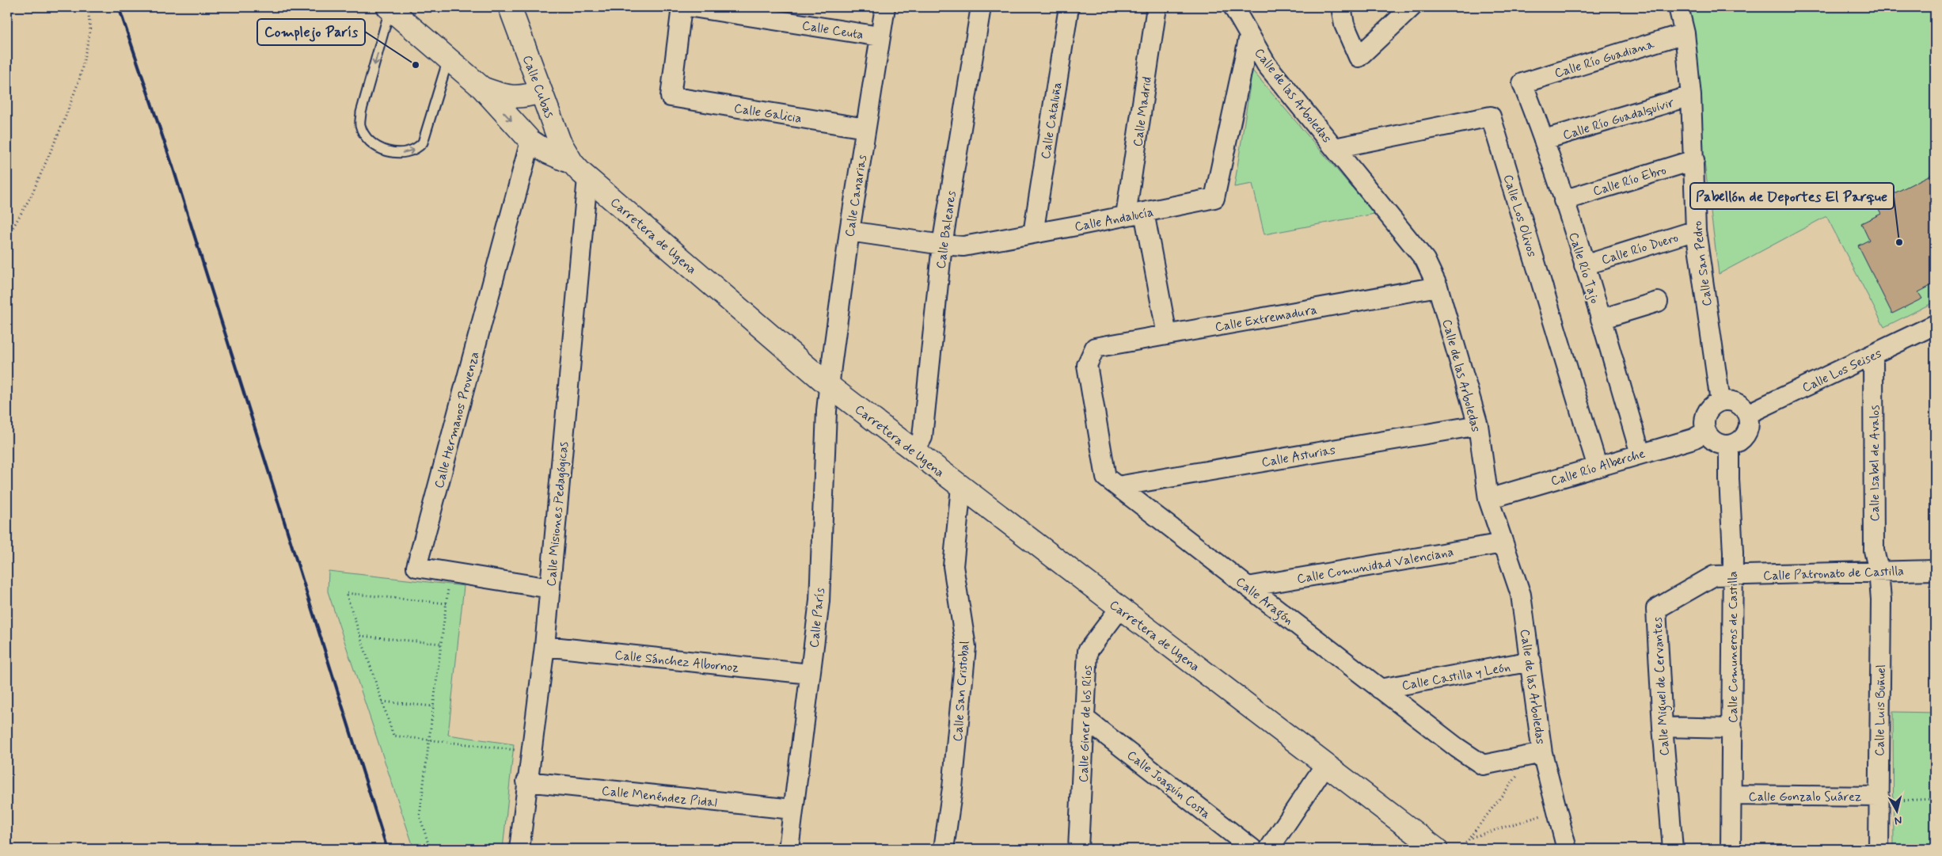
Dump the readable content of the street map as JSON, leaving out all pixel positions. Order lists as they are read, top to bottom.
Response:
{
  "streets": {
    "main road": ["Calle Cubas", "Carretera de Ugena"],
    "street": [
      "Calle Ceuta",
      "Calle Río Guadiana",
      "Calle de las Arboledas",
      "Calle Madrid",
      "Calle Galicia",
      "Calle Río Guadalquivir",
      "Calle Cataluña",
      "Calle Río Ebro",
      "Calle Canarias",
      "Calle Los Olivos",
      "Calle Andalucía",
      "Calle Baleares",
      "Calle Río Duero",
      "Calle San Pedro",
      "Calle Río Tajo",
      "Calle Extremadura",
      "Calle Los Seises",
      "Calle Hermanos Provenza",
      "Calle Asturias",
      "Calle Isabel de Avalos",
      "Calle Río Alberche",
      "Calle Misiones Pedagógicas",
      "Calle Comunidad Valenciana",
      "Calle Patronato de Castilla",
      "Calle Aragón",
      "Calle París",
      "Calle Comuneros de Castilla",
      "Calle Sánchez Albornoz",
      "Calle Castilla y León",
      "Calle Miguel de Cervantes",
      "Calle San Cristobal",
      "Calle Luis Buñuel",
      "Calle Giner de los Ríos",
      "Calle Joaquín Costa",
      "Calle Menéndez Pidal",
      "Calle Gonzalo Suárez"
    ]
  },
  "crossings": [
    ["Calle Ceuta", "Calle Canarias"],
    ["Calle Río Guadiana", "Calle San Pedro"],
    ["Calle Río Guadiana", "Calle Río Tajo"],
    ["Calle Cubas", "Carretera de Ugena"],
    ["Calle de las Arboledas", "Calle Los Olivos"],
    ["Calle de las Arboledas", "Calle Andalucía"],
    ["Calle de las Arboledas", "Calle Extremadura"],
    ["Calle de las Arboledas", "Calle Asturias"],
    ["Calle de las Arboledas", "Calle Río Alberche"],
    ["Calle de las Arboledas", "Calle Comunidad Valenciana"],
    ["Calle de las Arboledas", "Calle Aragón"],
    ["Calle de las Arboledas", "Calle Castilla y León"],
    ["Calle Madrid", "Calle Andalucía"],
    ["Calle Madrid", "Calle Extremadura"],
    ["Calle Galicia", "Calle Canarias"],
    ["Calle Río Guadalquivir", "Calle San Pedro"],
    ["Calle Río Guadalquivir", "Calle Río Tajo"],
    ["Calle Cataluña", "Calle Andalucía"],
    ["Calle Río Ebro", "Calle San Pedro"],
    ["Calle Río Ebro", "Calle Río Tajo"],
    ["Calle Canarias", "Calle Andalucía"],
    ["Calle Canarias", "Carretera de Ugena"],
    ["Calle Canarias", "Calle París"],
    ["Calle Los Olivos", "Calle Río Alberche"],
    ["Calle Andalucía", "Calle Baleares"],
    ["Calle Baleares", "Carretera de Ugena"],
    ["Carretera de Ugena", "Calle Hermanos Provenza"],
    ["Carretera de Ugena", "Calle Misiones Pedagógicas"],
    ["Carretera de Ugena", "Calle París"],
    ["Carretera de Ugena", "Calle San Cristobal"],
    ["Carretera de Ugena", "Calle Giner de los Ríos"],
    ["Calle Río Duero", "Calle San Pedro"],
    ["Calle Río Duero", "Calle Río Tajo"],
    ["Calle San Pedro", "Calle Los Seises"],
    ["Calle San Pedro", "Calle Río Alberche"],
    ["Calle San Pedro", "Calle Comuneros de Castilla"],
    ["Calle Río Tajo", "Calle Río Alberche"],
    ["Calle Extremadura", "Calle Aragón"],
    ["Calle Los Seises", "Calle Isabel de Avalos"],
    ["Calle Los Seises", "Calle Río Alberche"],
    ["Calle Los Seises", "Calle Comuneros de Castilla"],
    ["Calle Hermanos Provenza", "Calle Misiones Pedagógicas"],
    ["Calle Asturias", "Calle Aragón"],
    ["Calle Isabel de Avalos", "Calle Patronato de Castilla"],
    ["Calle Isabel de Avalos", "Calle Luis Buñuel"],
    ["Calle Río Alberche", "Calle Comuneros de Castilla"],
    ["Calle Misiones Pedagógicas", "Calle Sánchez Albornoz"],
    ["Calle Misiones Pedagógicas", "Calle Menéndez Pidal"],
    ["Calle Comunidad Valenciana", "Calle Aragón"],
    ["Calle Patronato de Castilla", "Calle Comuneros de Castilla"],
    ["Calle Patronato de Castilla", "Calle Miguel de Cervantes"],
    ["Calle Patronato de Castilla", "Calle Luis Buñuel"],
    ["Calle Aragón", "Calle Castilla y León"],
    ["Calle París", "Calle Sánchez Albornoz"],
    ["Calle París", "Calle Menéndez Pidal"],
    ["Calle Comuneros de Castilla", "Calle Miguel de Cervantes"],
    ["Calle Comuneros de Castilla", "Calle Gonzalo Suárez"],
    ["Calle Luis Buñuel", "Calle Gonzalo Suárez"],
    ["Calle Giner de los Ríos", "Calle Joaquín Costa"]
  ],
  "places": ["Complejo París", "Pabellón de Deportes El Parque"],
  "north": "bottom"
}
